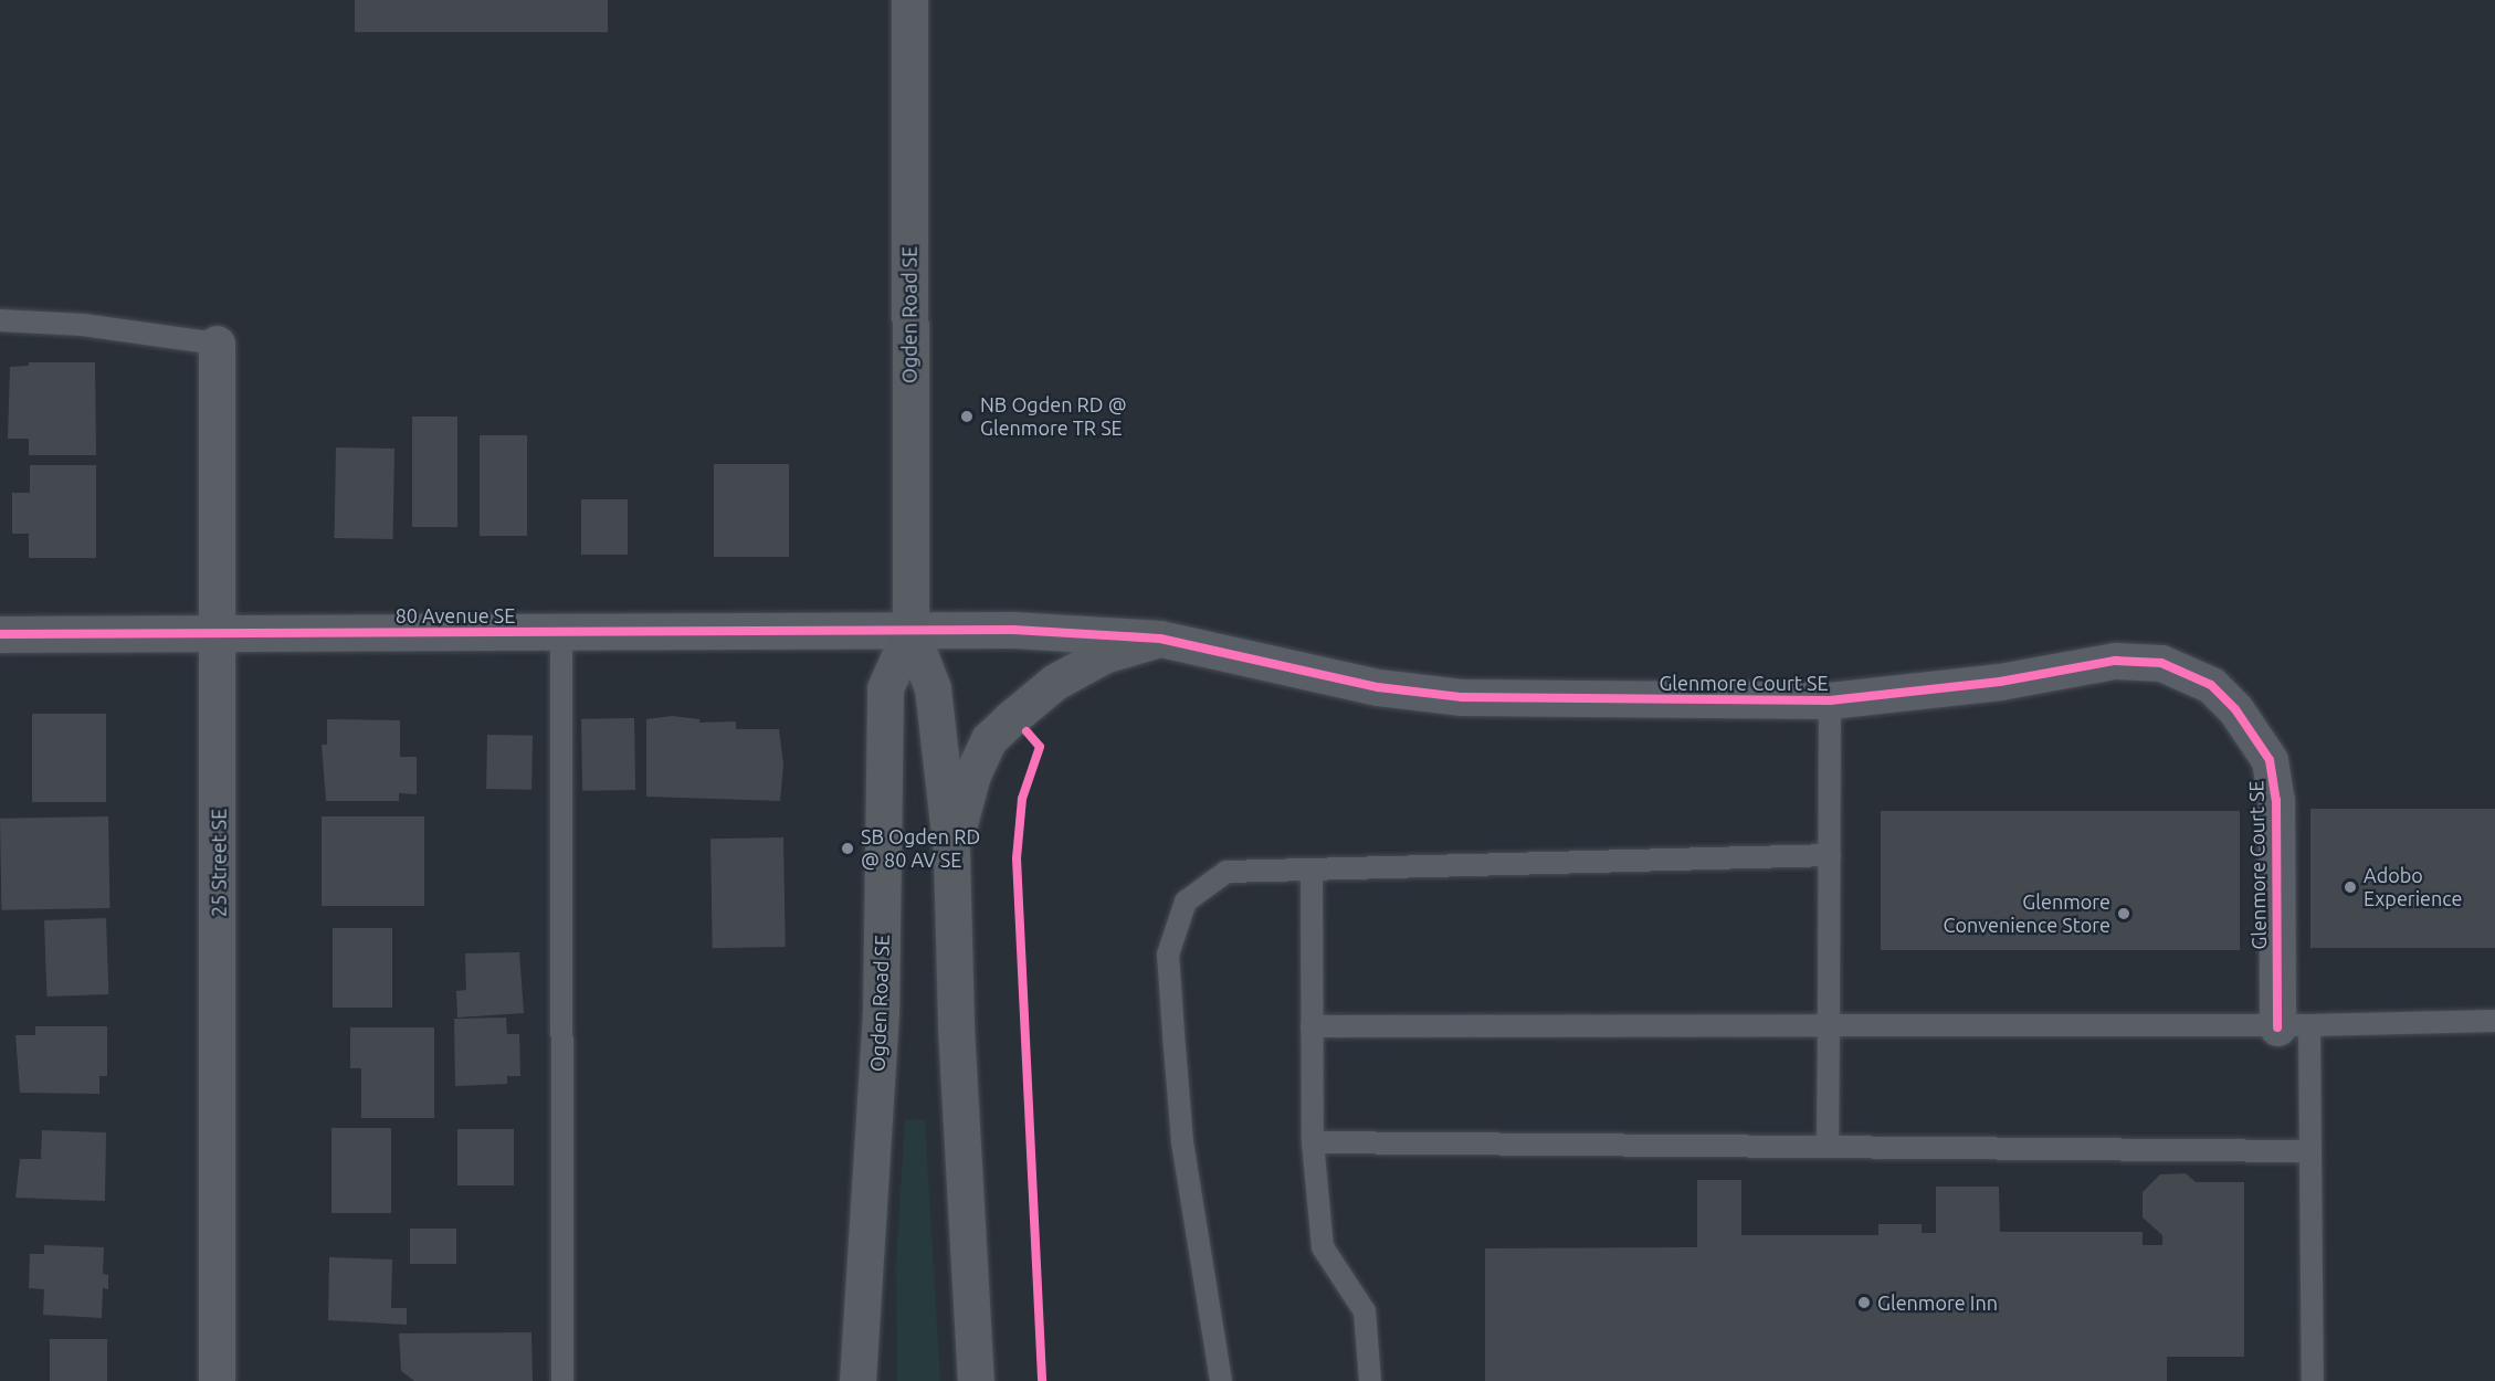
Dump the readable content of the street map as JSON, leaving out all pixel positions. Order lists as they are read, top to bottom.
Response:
{
  "streets": {
    "street": [
      "Ogden Road SE",
      "80 Avenue SE",
      "Glenmore Court SE",
      "25 Street SE"
    ]
  },
  "crossings": [
    ["Ogden Road SE", "80 Avenue SE"],
    ["Ogden Road SE", "Glenmore Court SE"],
    ["80 Avenue SE", "Glenmore Court SE"],
    ["80 Avenue SE", "25 Street SE"]
  ],
  "places": [
    "NB Ogden RD @ Glenmore TR SE",
    "SB Ogden RD @ 80 AV SE",
    "Adobo Experience",
    "Glenmore Convenience Store",
    "Glenmore Inn"
  ]
}
